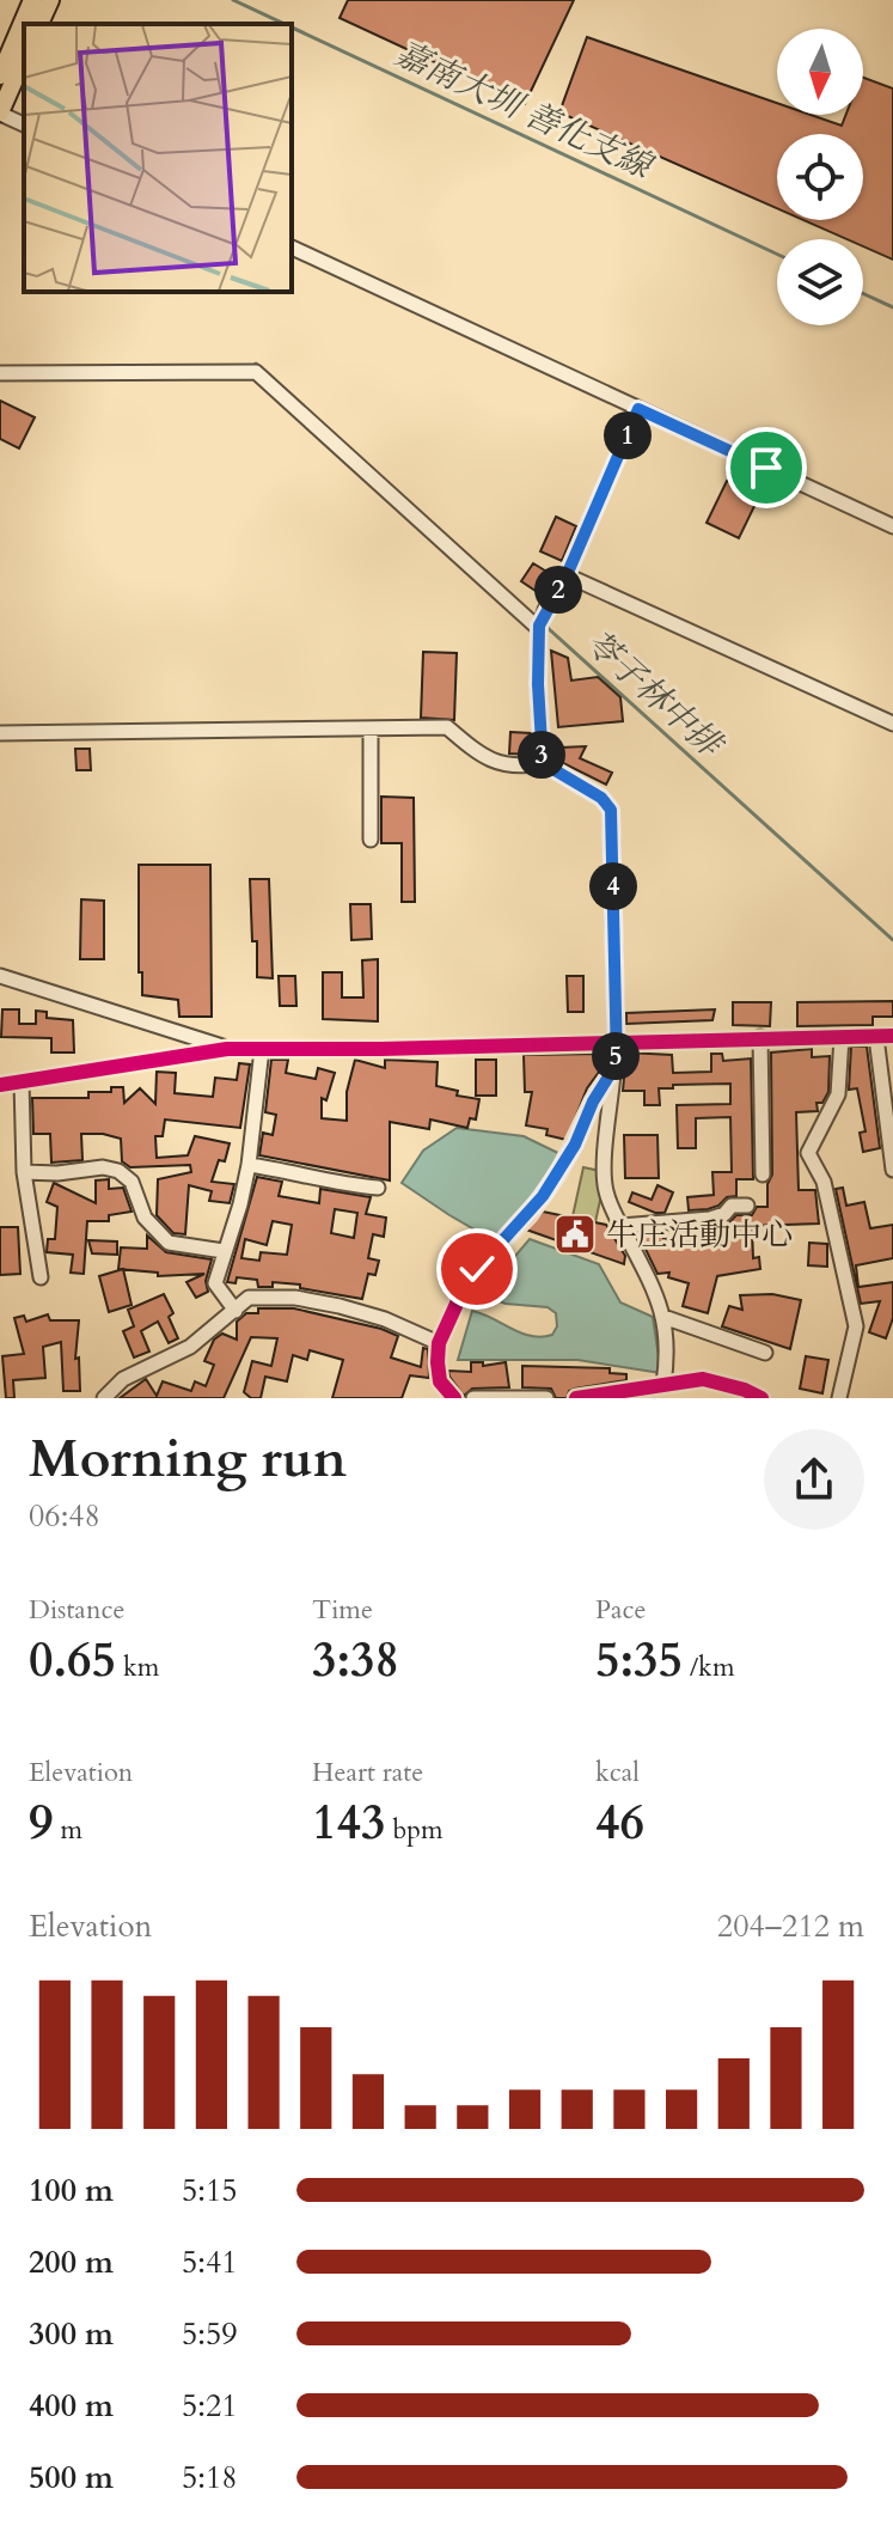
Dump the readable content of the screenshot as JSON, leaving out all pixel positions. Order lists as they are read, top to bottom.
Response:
{
  "water": ["嘉南大圳 善化支線", "苓子林中排"],
  "places": {
    "public building": ["牛庄活動中心"]
  },
  "north": "bottom",
  "page": {
    "pins": [
      "1",
      "2",
      "3",
      "4",
      "5"
    ],
    "heading": ["Morning run", "06:48"],
    "stats": [
      ["Distance", "0.65 km"],
      ["Time", "3:38"],
      ["Pace", "5:35 /km"],
      ["Elevation", "9 m"],
      ["Heart rate", "143 bpm"],
      ["kcal", "46"]
    ],
    "chart": ["Elevation", "204–212 m"],
    "list": [
      {
        "name": "100 m",
        "note": "5:15"
      },
      {
        "name": "200 m",
        "note": "5:41"
      },
      {
        "name": "300 m",
        "note": "5:59"
      },
      {
        "name": "400 m",
        "note": "5:21"
      },
      {
        "name": "500 m",
        "note": "5:18"
      }
    ]
  }
}
